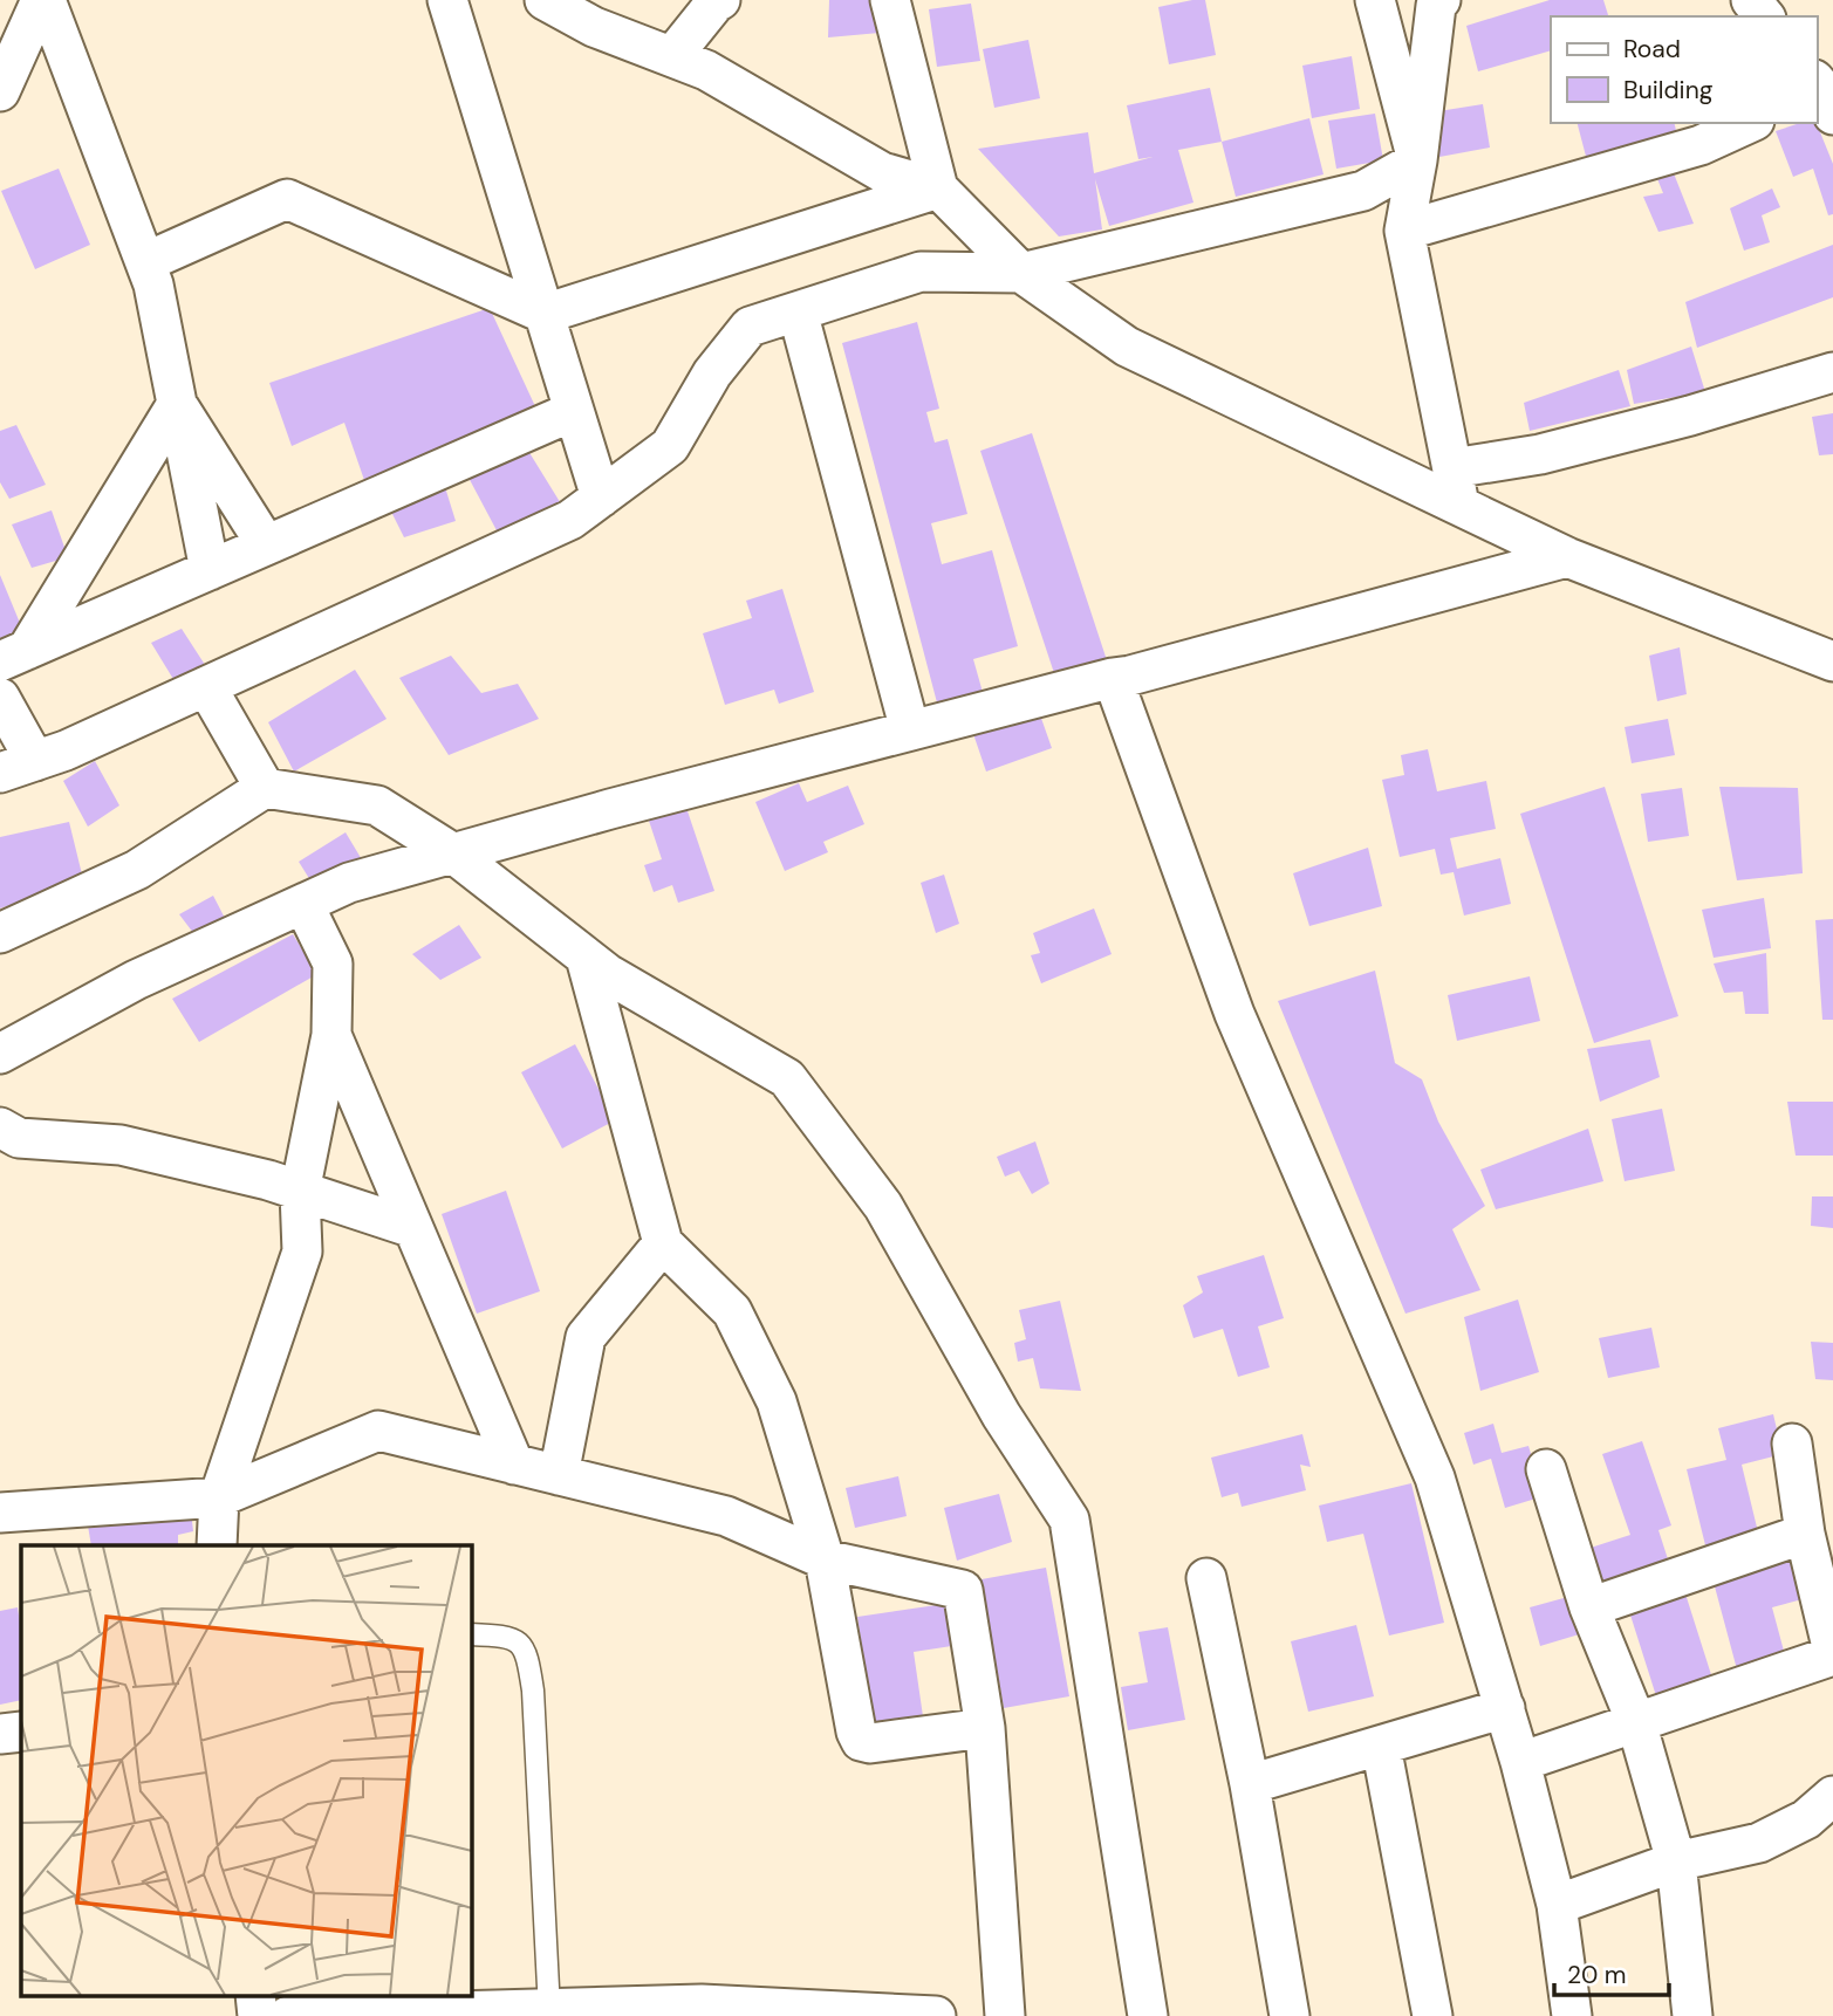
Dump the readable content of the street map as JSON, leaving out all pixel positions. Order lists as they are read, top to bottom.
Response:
{
  "legend": ["Road", "Building"],
  "scale_bar": "20 m"
}
